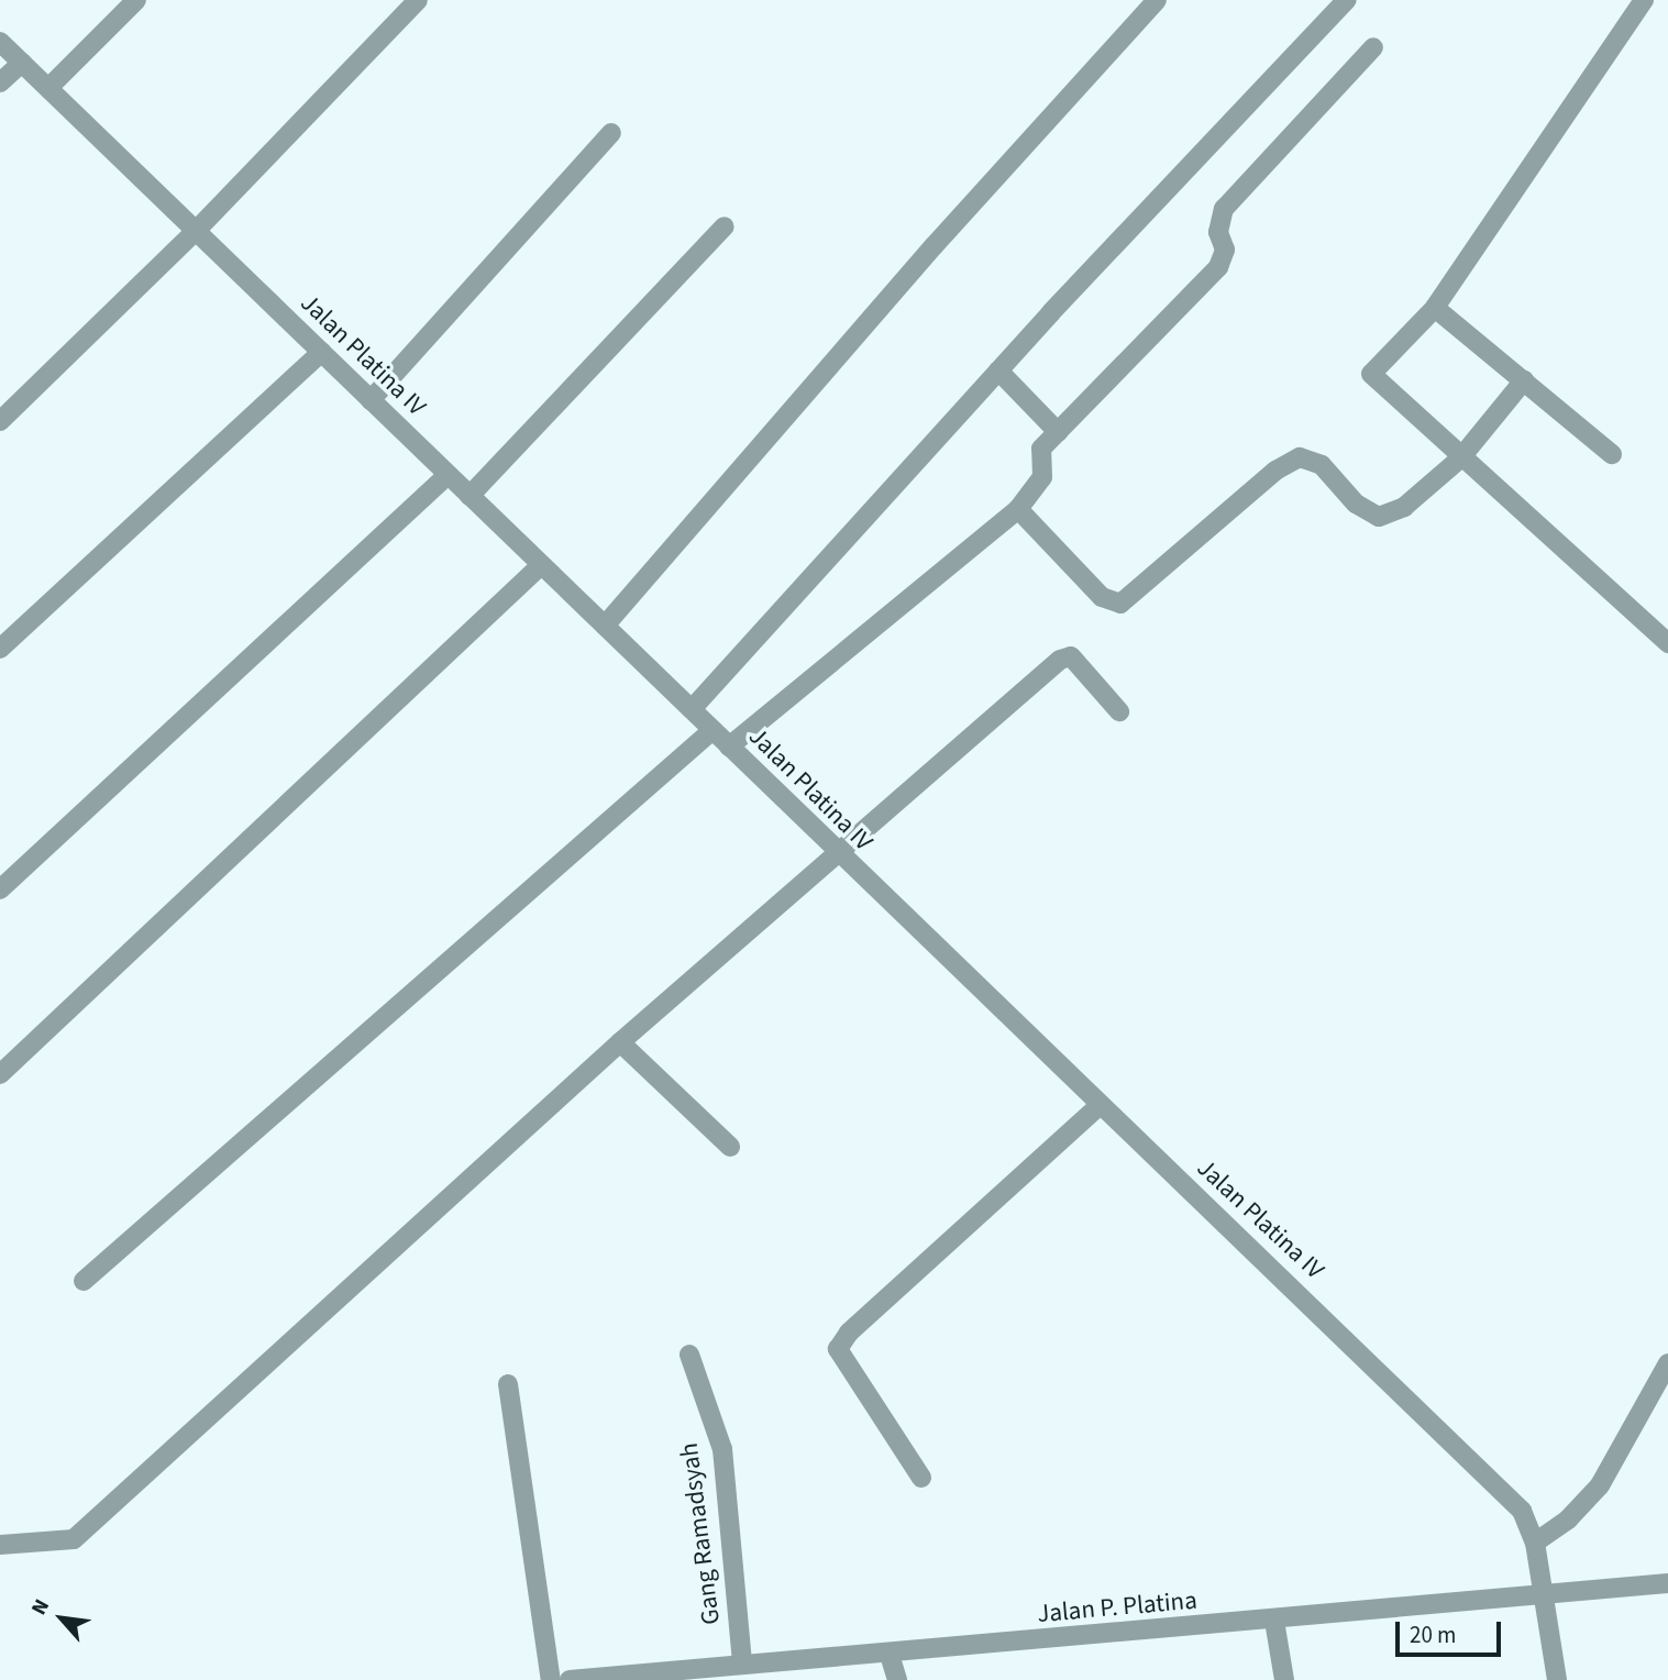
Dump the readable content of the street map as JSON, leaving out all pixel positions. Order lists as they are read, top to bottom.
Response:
{
  "streets": {
    "street": ["Jalan Platina IV", "Gang Ramadsyah", "Jalan P. Platina"]
  },
  "crossings": [
    ["Jalan Platina IV", "Jalan P. Platina"],
    ["Gang Ramadsyah", "Jalan P. Platina"]
  ],
  "scale_bar": "20 m",
  "north": "top left"
}
